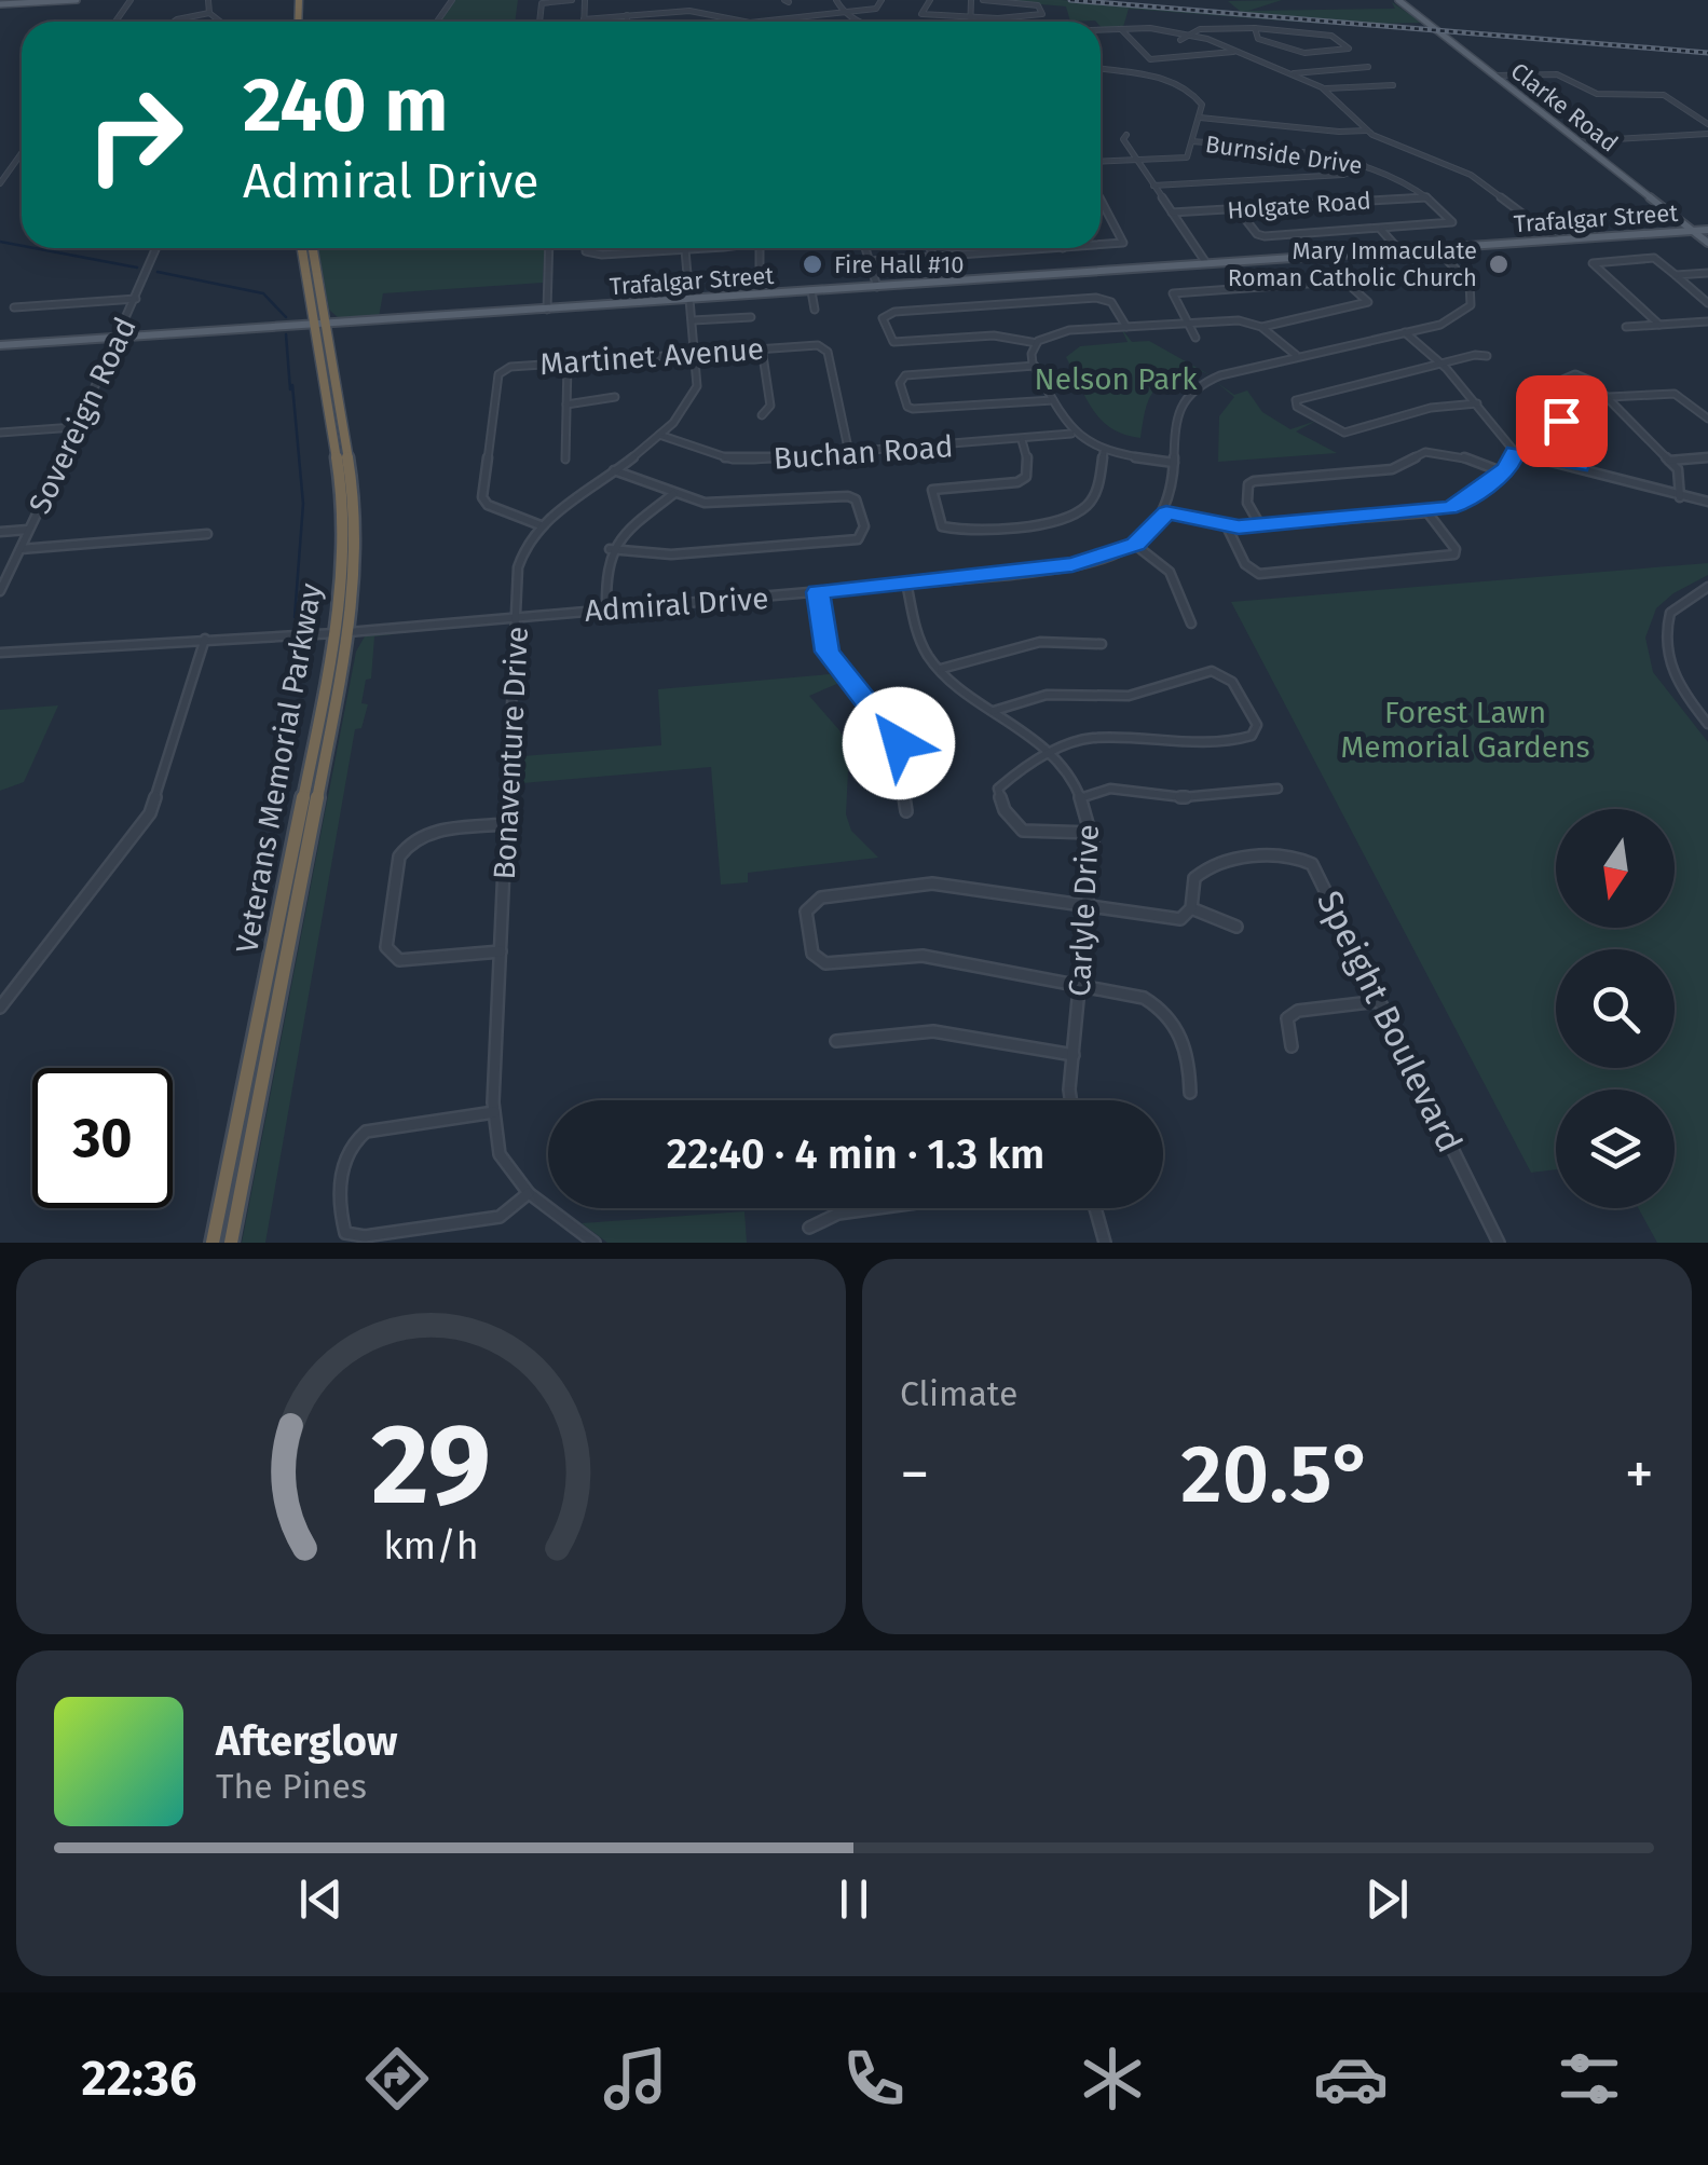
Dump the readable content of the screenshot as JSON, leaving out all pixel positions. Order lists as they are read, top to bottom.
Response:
{
  "streets": {
    "highway": ["Veterans Memorial Parkway"],
    "main road": ["Clarke Road", "Trafalgar Street"],
    "street": [
      "Burnside Drive",
      "Holgate Road",
      "Martinet Avenue",
      "Sovereign Road",
      "Buchan Road",
      "Admiral Drive",
      "Bonaventure Drive",
      "Carlyle Drive",
      "Speight Boulevard"
    ]
  },
  "crossings": [
    ["Clarke Road", "Trafalgar Street"],
    ["Burnside Drive", "Holgate Road"],
    ["Trafalgar Street", "Sovereign Road"],
    ["Trafalgar Street", "Bonaventure Drive"],
    ["Trafalgar Street", "Veterans Memorial Parkway"],
    ["Martinet Avenue", "Buchan Road"],
    ["Martinet Avenue", "Bonaventure Drive"],
    ["Buchan Road", "Bonaventure Drive"],
    ["Admiral Drive", "Bonaventure Drive"],
    ["Admiral Drive", "Veterans Memorial Parkway"],
    ["Admiral Drive", "Carlyle Drive"]
  ],
  "parks": ["Nelson Park", "Forest Lawn Memorial Gardens"],
  "places": ["Fire Hall #10", "Mary Immaculate Roman Catholic Church"],
  "north": "bottom",
  "page": {
    "turn": ["240 m", "Admiral Drive"],
    "limit": "30",
    "trip": "22:40 · 4 min · 1.3 km",
    "tile": "Climate",
    "heat": ["−", "20.5°", "+"],
    "song": ["Afterglow", "The Pines"],
    "tabs": "22:36",
    "gauge": ["29", "km/h"]
  }
}
